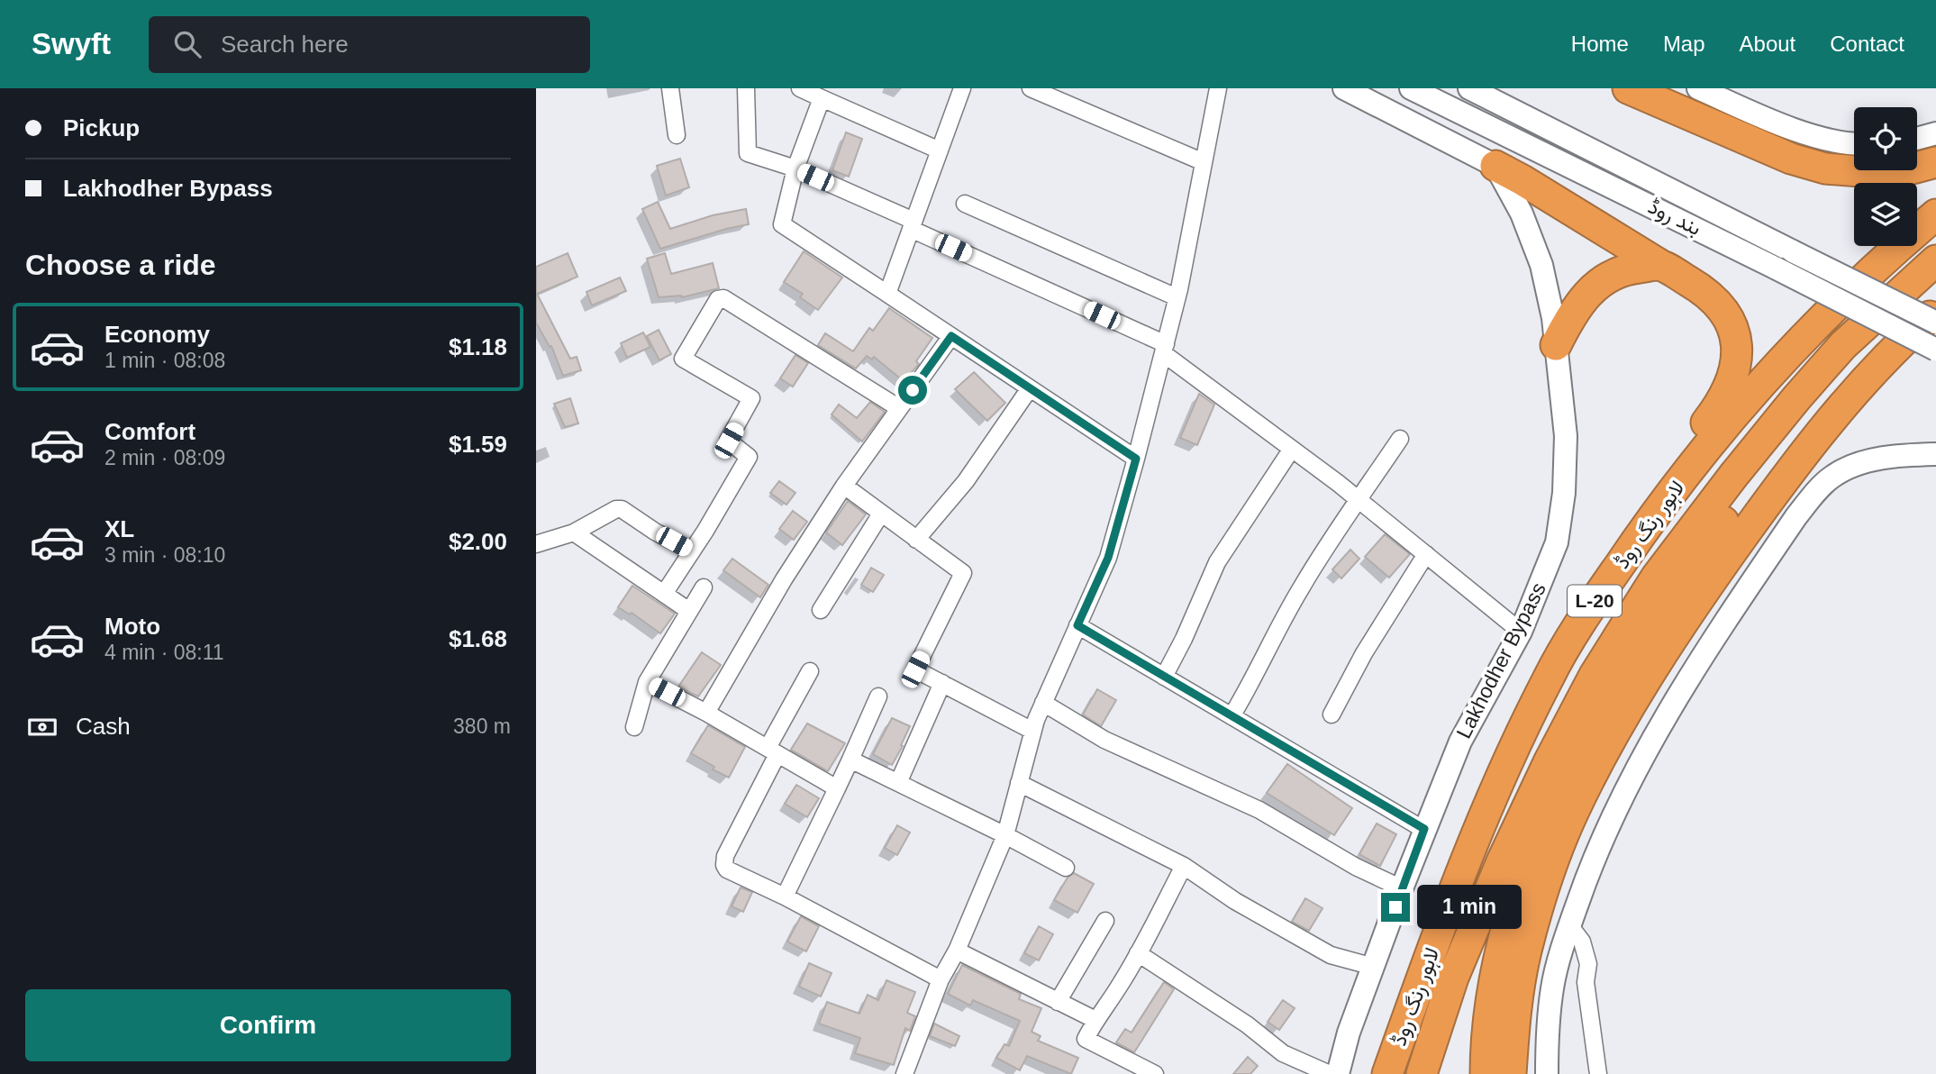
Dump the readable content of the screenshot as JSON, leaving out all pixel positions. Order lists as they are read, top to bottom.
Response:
{
  "streets": {
    "highway": ["لاہور رنگ روڈ", "L-20"],
    "main road": ["بند روڈ", "Lakhodher Bypass"]
  },
  "page": {
    "header": "Swyft",
    "search": "Search here",
    "nav": [
      "Home",
      "Map",
      "About",
      "Contact"
    ],
    "banner": ["Pickup", "Lakhodher Bypass"],
    "heading": "Choose a ride",
    "list": [
      {
        "name": "Economy",
        "note": "1 min · 08:08",
        "value": "$1.18"
      },
      {
        "name": "Comfort",
        "note": "2 min · 08:09",
        "value": "$1.59"
      },
      {
        "name": "XL",
        "note": "3 min · 08:10",
        "value": "$2.00"
      },
      {
        "name": "Moto",
        "note": "4 min · 08:11",
        "value": "$1.68"
      }
    ],
    "pay": ["Cash", "380 m"],
    "bubble": "1 min",
    "buttons": "Confirm"
  }
}
